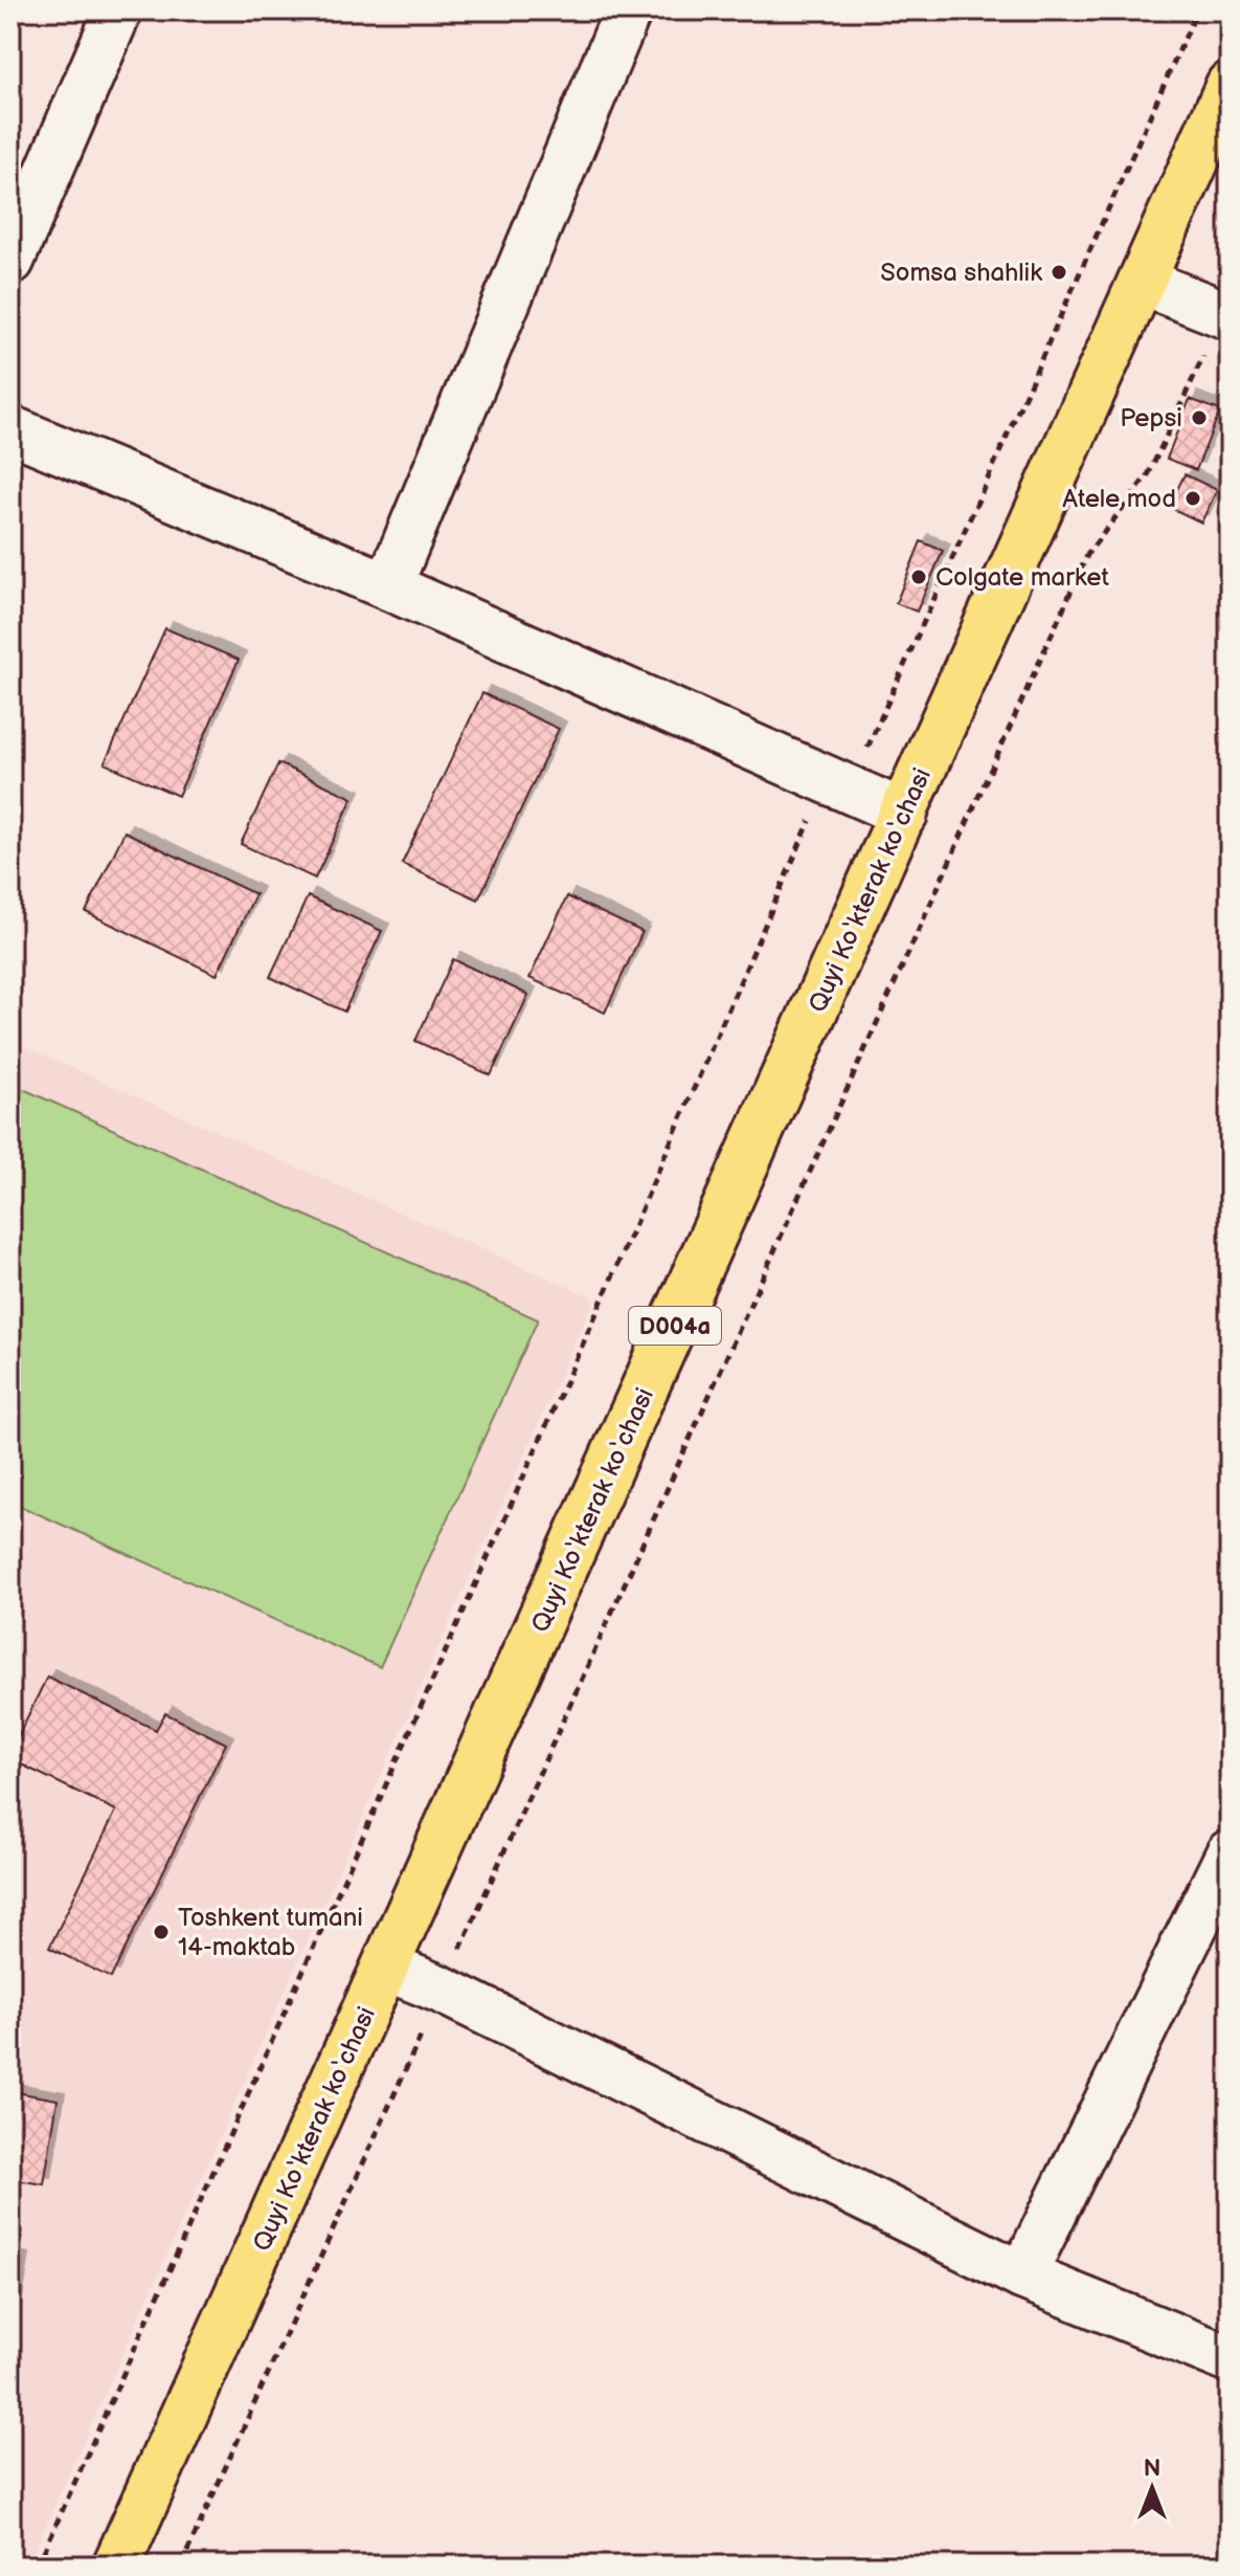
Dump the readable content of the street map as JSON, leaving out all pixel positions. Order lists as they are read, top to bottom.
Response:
{
  "streets": {
    "main road": ["Quyi Ko‘kterak ko‘chasi", "D004a"]
  },
  "places": [
    "Somsa shahlik",
    "Pepsi",
    "Atele mod",
    "Colgate market",
    "Toshkent tumani 14-maktab"
  ],
  "north": "top"
}
